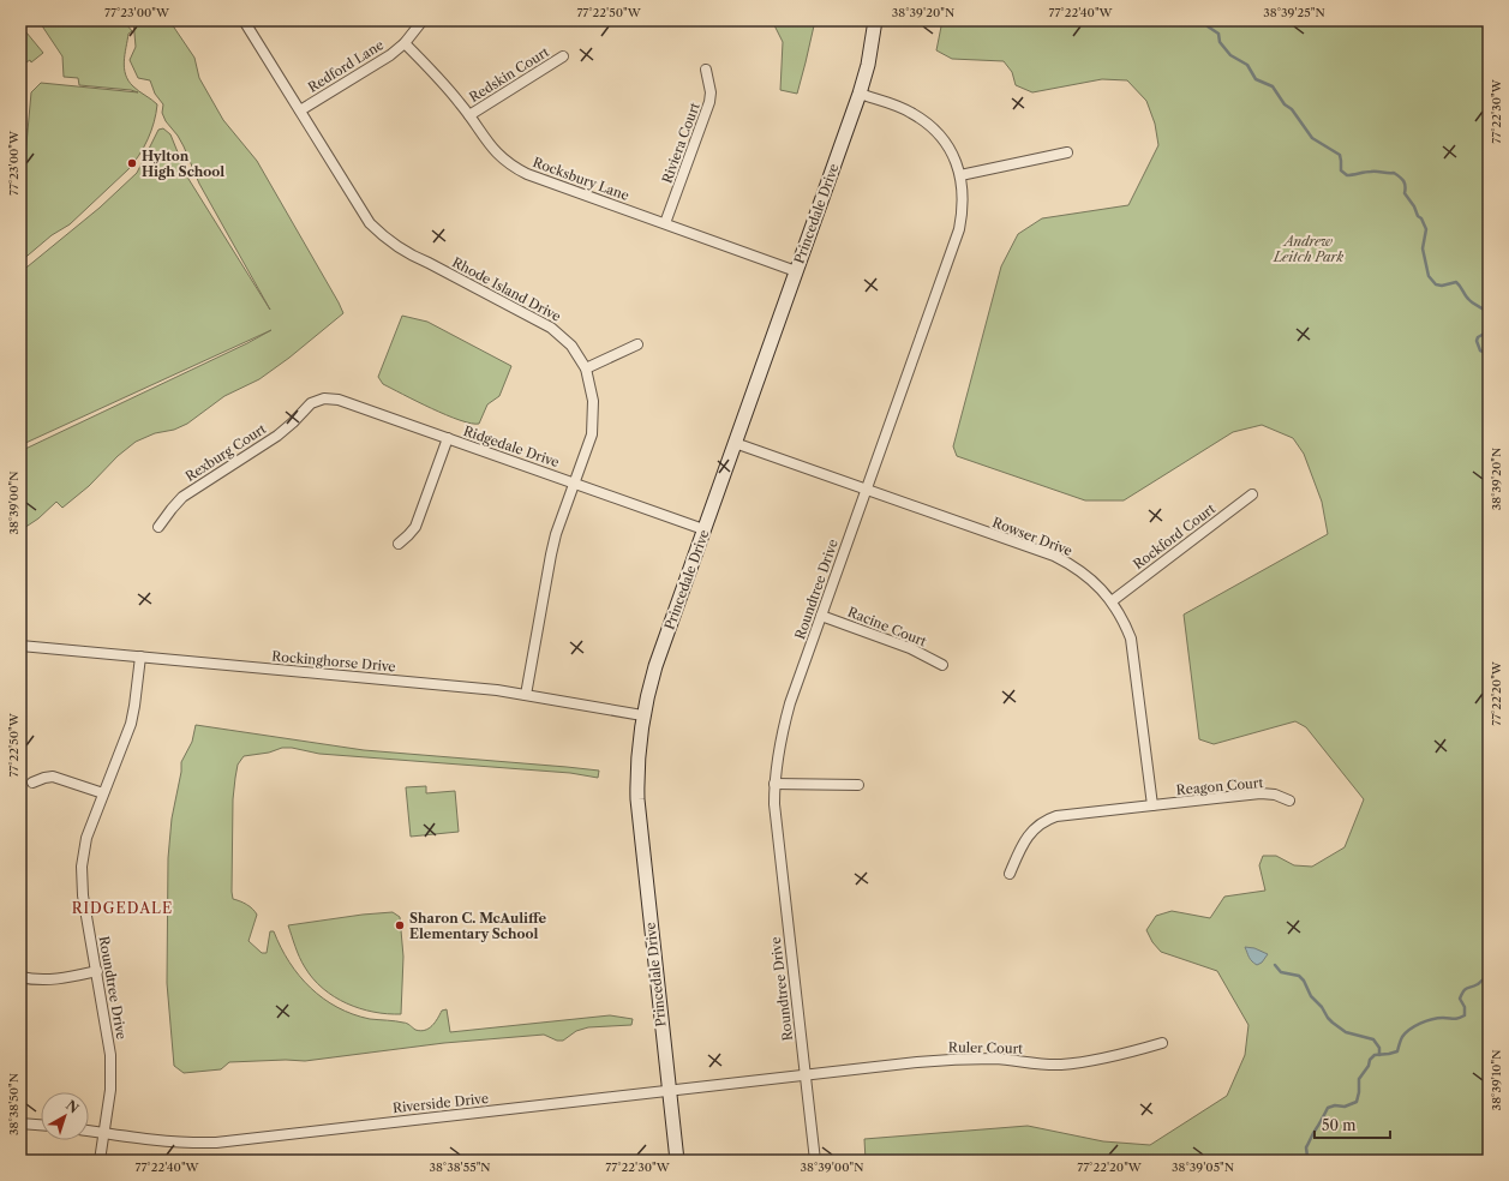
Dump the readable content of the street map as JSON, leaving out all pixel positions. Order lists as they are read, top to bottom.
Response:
{
  "streets": {
    "street": [
      "Redford Lane",
      "Redskin Court",
      "Riviera Court",
      "Rocksbury Lane",
      "Princedale Drive",
      "Rhode Island Drive",
      "Ridgedale Drive",
      "Rexburg Court",
      "Rowser Drive",
      "Rockford Court",
      "Roundtree Drive",
      "Racine Court",
      "Rockinghorse Drive",
      "Reagon Court",
      "Ruler Court",
      "Riverside Drive"
    ]
  },
  "crossings": [
    ["Redford Lane", "Rocksbury Lane"],
    ["Redford Lane", "Rhode Island Drive"],
    ["Redskin Court", "Rocksbury Lane"],
    ["Riviera Court", "Rocksbury Lane"],
    ["Rocksbury Lane", "Princedale Drive"],
    ["Princedale Drive", "Ridgedale Drive"],
    ["Princedale Drive", "Rowser Drive"],
    ["Princedale Drive", "Roundtree Drive"],
    ["Princedale Drive", "Rockinghorse Drive"],
    ["Princedale Drive", "Riverside Drive"],
    ["Rhode Island Drive", "Ridgedale Drive"],
    ["Rhode Island Drive", "Rockinghorse Drive"],
    ["Ridgedale Drive", "Rexburg Court"],
    ["Rowser Drive", "Rockford Court"],
    ["Rowser Drive", "Roundtree Drive"],
    ["Rowser Drive", "Reagon Court"],
    ["Roundtree Drive", "Racine Court"],
    ["Roundtree Drive", "Rockinghorse Drive"],
    ["Roundtree Drive", "Ruler Court"],
    ["Roundtree Drive", "Riverside Drive"],
    ["Ruler Court", "Riverside Drive"]
  ],
  "districts": ["RIDGEDALE"],
  "parks": ["Andrew Leitch Park"],
  "places": ["Hylton High School", "Sharon C. McAuliffe Elementary School"],
  "scale_bar": "50 m",
  "north": "top right",
  "coordinates": [
    "77°23'00\"W",
    "77°22'50\"W",
    "38°39'20\"N",
    "77°22'40\"W",
    "38°39'25\"N",
    "77°22'30\"W",
    "38°39'00\"N",
    "77°22'20\"W",
    "38°39'10\"N",
    "38°38'50\"N",
    "38°38'55\"N",
    "38°39'05\"N"
  ]
}
